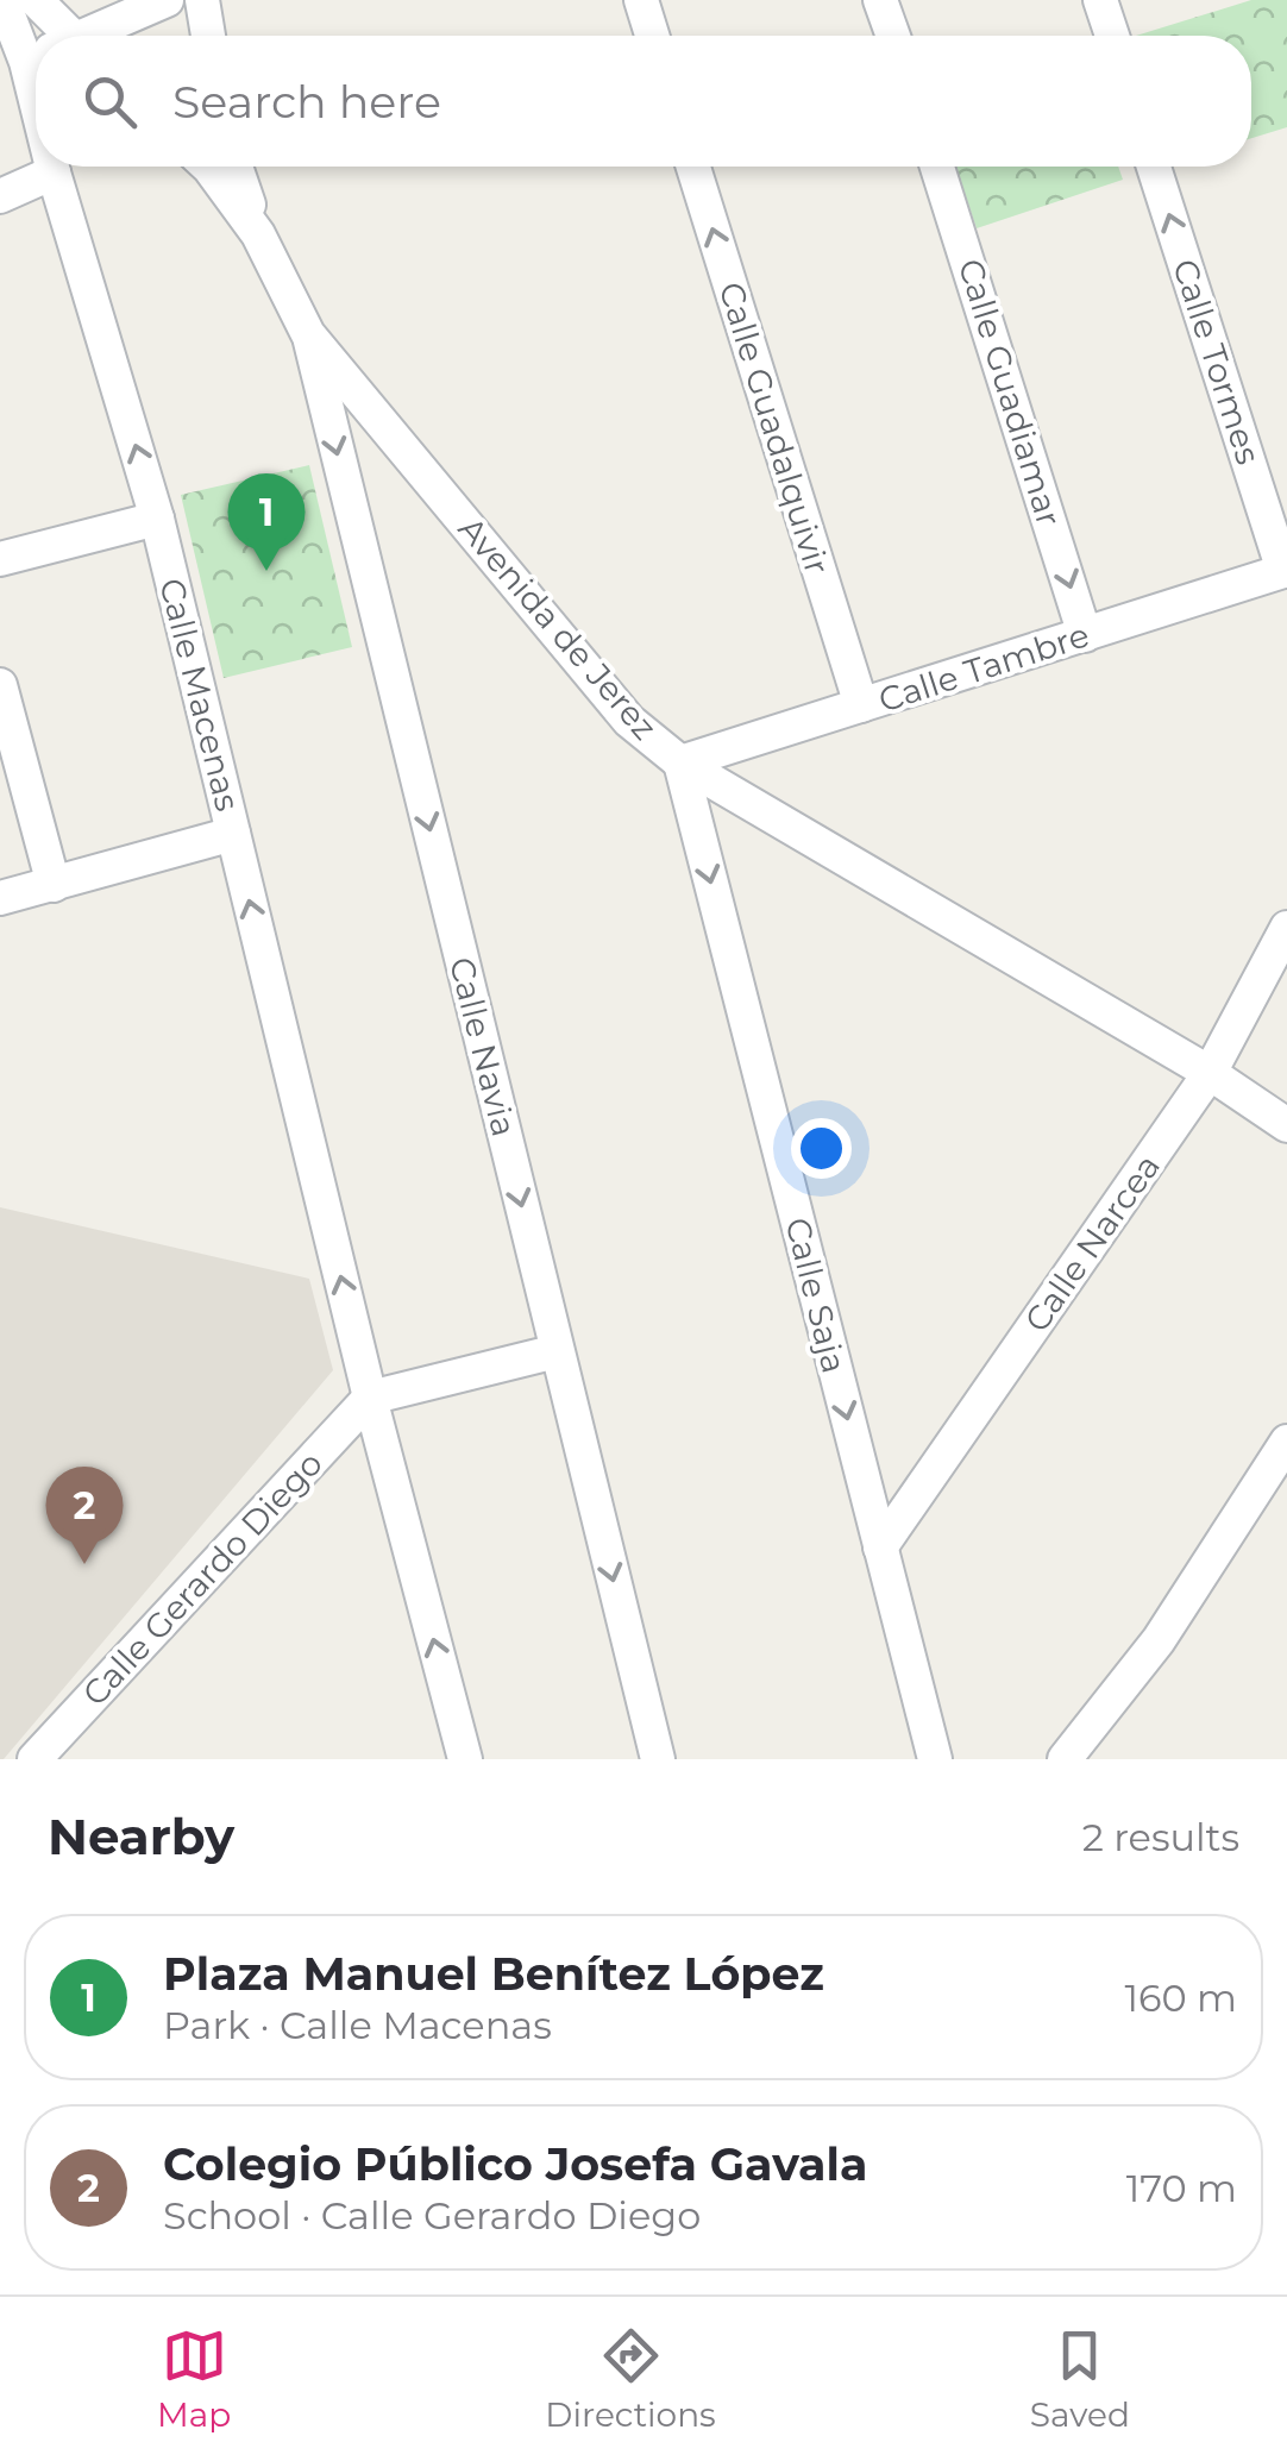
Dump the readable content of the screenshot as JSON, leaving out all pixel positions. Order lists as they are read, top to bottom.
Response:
{
  "streets": {
    "street": [
      "Calle Tormes",
      "Calle Guadiamar",
      "Calle Guadalquivir",
      "Avenida de Jerez",
      "Calle Tambre",
      "Calle Macenas",
      "Calle Navia",
      "Calle Narcea",
      "Calle Saja",
      "Calle Gerardo Diego"
    ]
  },
  "crossings": [
    ["Calle Tormes", "Calle Tambre"],
    ["Calle Guadiamar", "Calle Tambre"],
    ["Calle Guadalquivir", "Calle Tambre"],
    ["Avenida de Jerez", "Calle Tambre"],
    ["Avenida de Jerez", "Calle Navia"],
    ["Avenida de Jerez", "Calle Narcea"],
    ["Avenida de Jerez", "Calle Saja"],
    ["Calle Tambre", "Calle Saja"],
    ["Calle Macenas", "Calle Gerardo Diego"],
    ["Calle Narcea", "Calle Saja"]
  ],
  "one_way": [
    "Calle Tormes",
    "Calle Guadiamar",
    "Calle Guadalquivir",
    "Calle Macenas",
    "Calle Navia",
    "Calle Saja"
  ],
  "page": {
    "search": "Search here",
    "pins": ["1", "2"],
    "heading": ["Nearby", "2 results"],
    "list": [
      {
        "mark": "1",
        "name": "Plaza Manuel Benítez López",
        "note": "Park · Calle Macenas",
        "value": "160 m"
      },
      {
        "mark": "2",
        "name": "Colegio Público Josefa Gavala",
        "note": "School · Calle Gerardo Diego",
        "value": "170 m"
      }
    ],
    "nav": ["Map", "Directions", "Saved"]
  }
}
